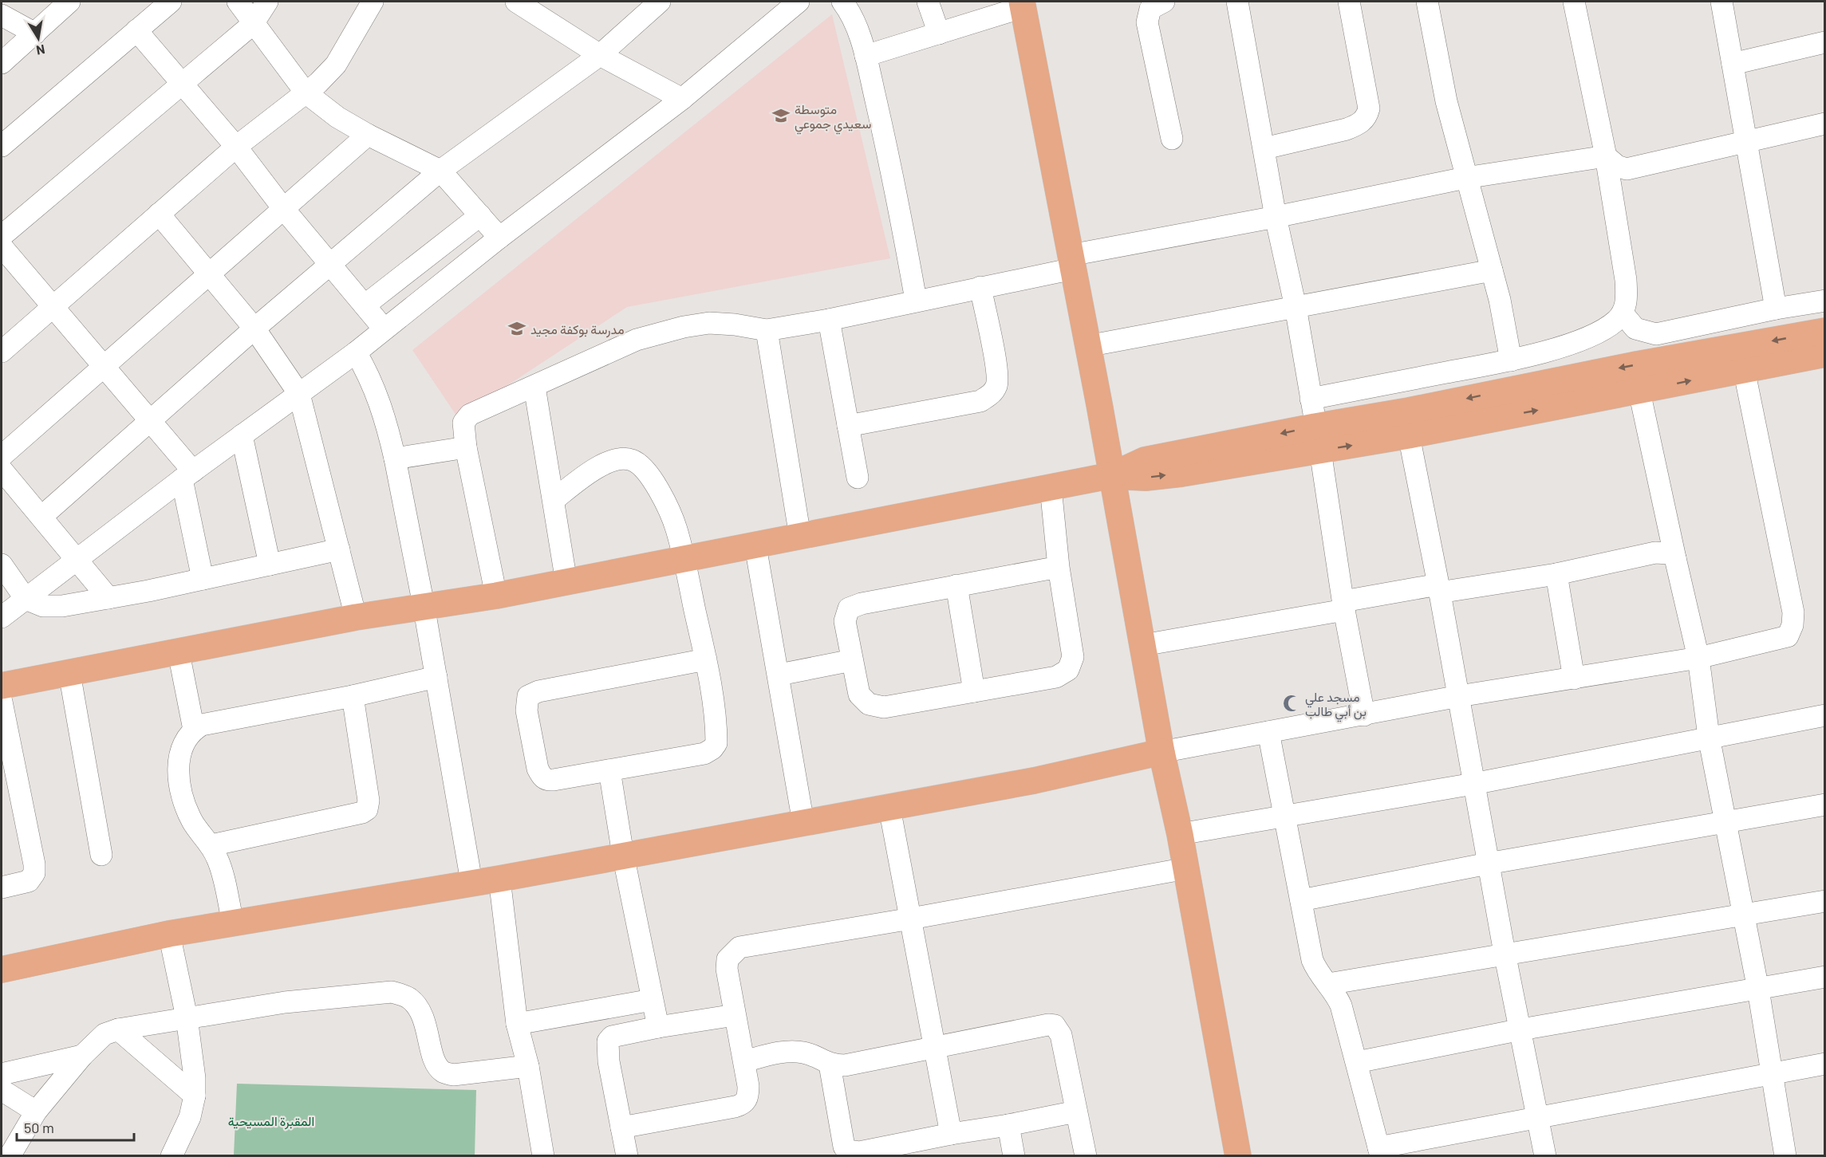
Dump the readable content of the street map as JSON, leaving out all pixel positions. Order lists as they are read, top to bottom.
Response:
{
  "parks": ["المقبرة المسيحية"],
  "places": {
    "school or university": ["متوسطة سعيدي جموعي", "مدرسة بوكفة مجيد"],
    "mosque": ["مسجد علي بن أبي طالب"]
  },
  "scale_bar": "50 m",
  "north": "bottom"
}
